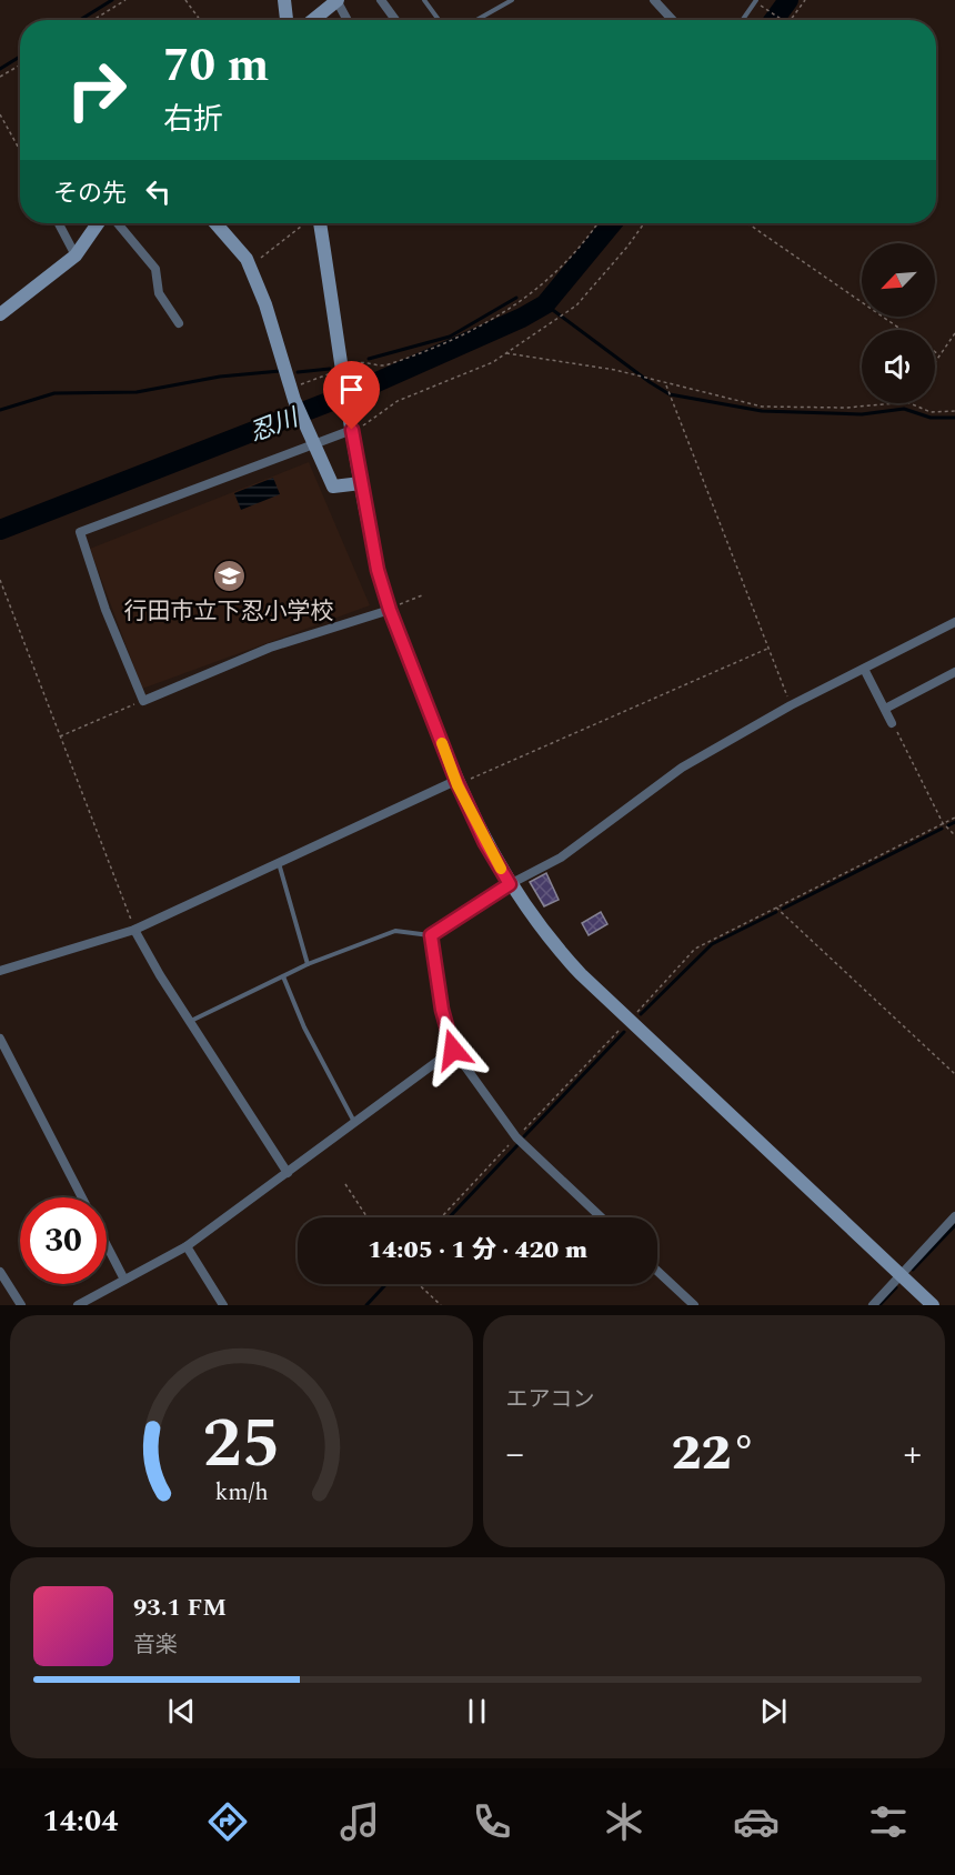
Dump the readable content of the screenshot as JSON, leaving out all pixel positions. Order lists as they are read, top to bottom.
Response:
{
  "water": ["忍川"],
  "places": {
    "school or university": ["行田市立下忍小学校"]
  },
  "north": "bottom left",
  "page": {
    "turn": ["70 m", "右折"],
    "then": "その先",
    "limit": "30",
    "trip": "14:05 · 1 分 · 420 m",
    "tile": "エアコン",
    "heat": ["−", "22°", "+"],
    "song": ["93.1 FM", "音楽"],
    "tabs": "14:04",
    "gauge": ["25", "km/h"]
  }
}
